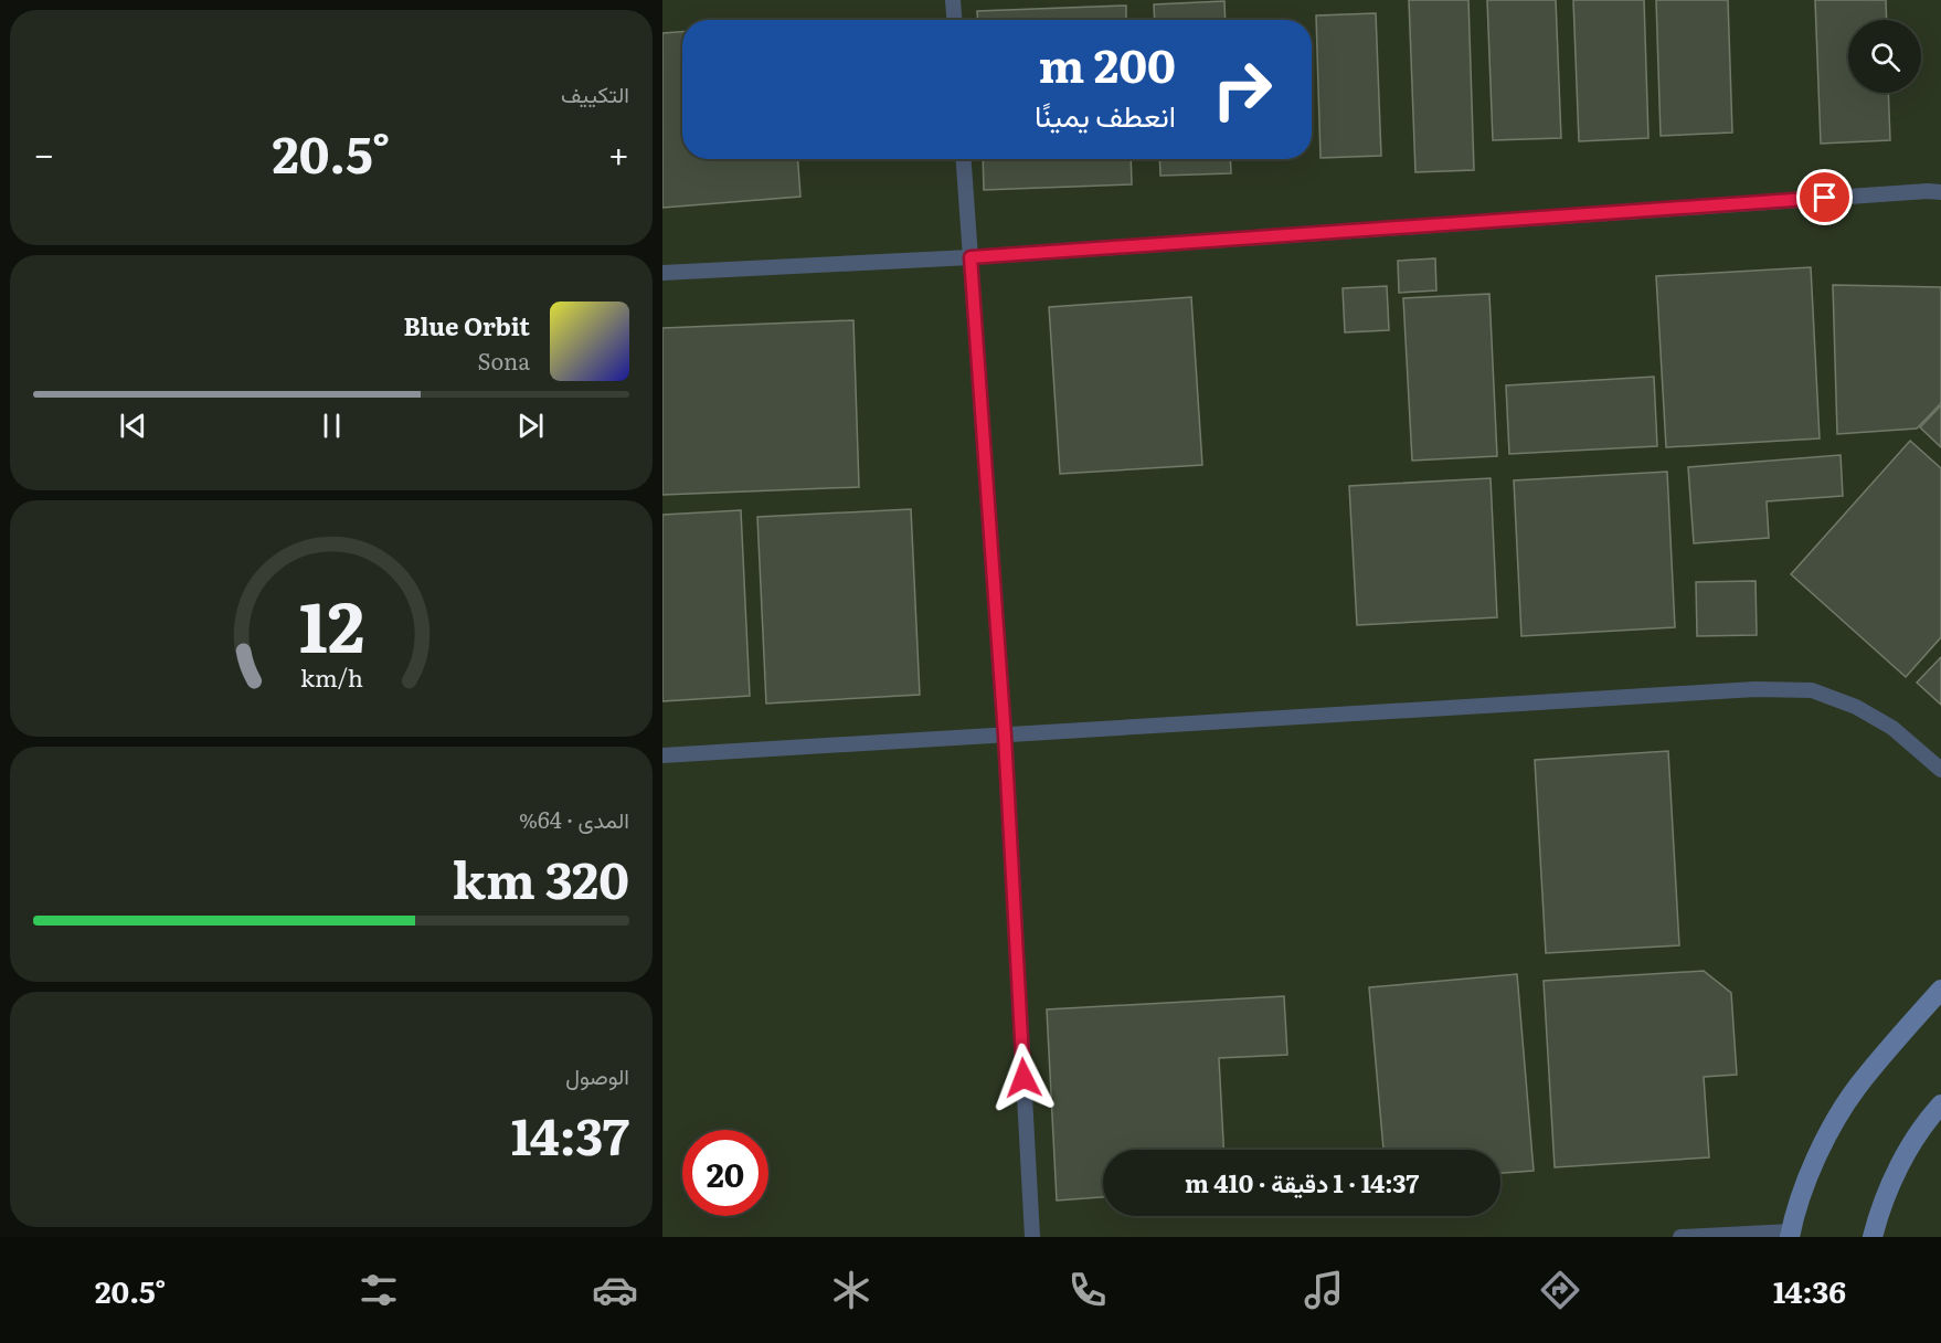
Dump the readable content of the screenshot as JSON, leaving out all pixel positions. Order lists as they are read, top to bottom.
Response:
{
  "page": {
    "tile": [
      "التكييف",
      ["المدى · 64%", "320 km"],
      ["الوصول", "14:37"]
    ],
    "turn": ["200 m", "انعطف يمينًا"],
    "heat": ["−", "20.5°", "+"],
    "song": ["Blue Orbit", "Sona"],
    "limit": "20",
    "trip": "14:37 · 1 دقيقة · 410 m",
    "tabs": ["14:36", "20.5°"],
    "gauge": ["12", "km/h"]
  }
}
